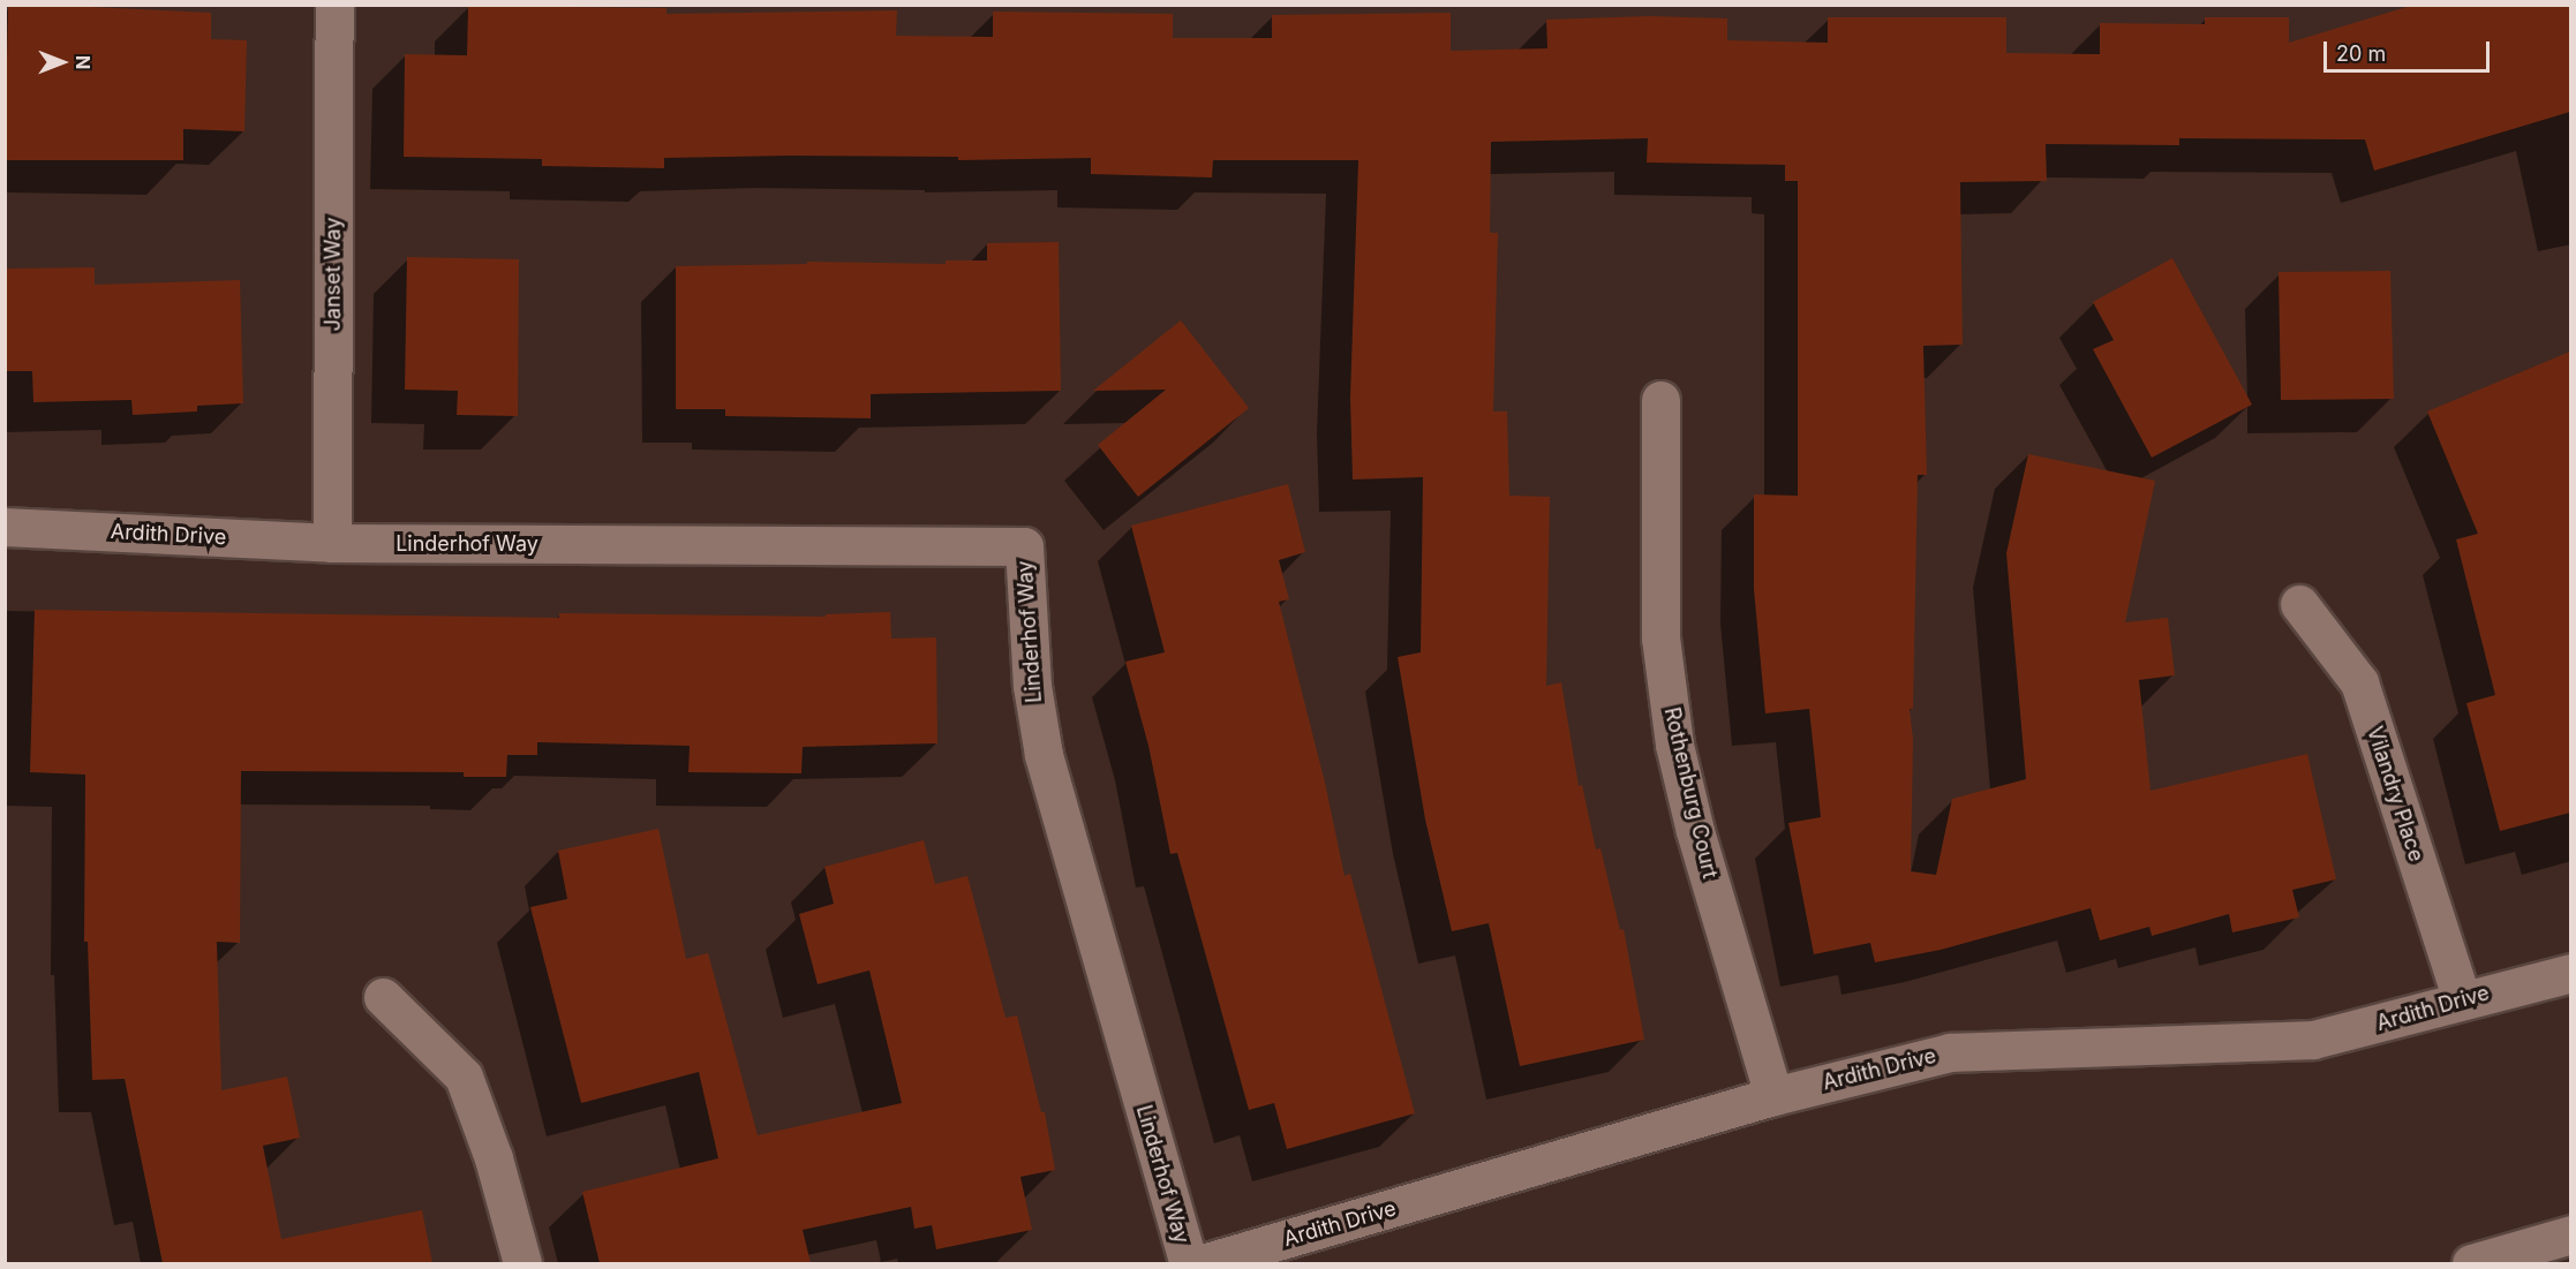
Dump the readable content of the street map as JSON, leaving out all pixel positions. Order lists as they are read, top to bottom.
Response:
{
  "streets": {
    "street": [
      "Janset Way",
      "Ardith Drive",
      "Linderhof Way",
      "Rothenburg Court",
      "Vilandry Place"
    ]
  },
  "crossings": [
    ["Janset Way", "Ardith Drive"],
    ["Janset Way", "Linderhof Way"],
    ["Ardith Drive", "Linderhof Way"],
    ["Ardith Drive", "Rothenburg Court"],
    ["Ardith Drive", "Vilandry Place"]
  ],
  "scale_bar": "20 m",
  "north": "right"
}
